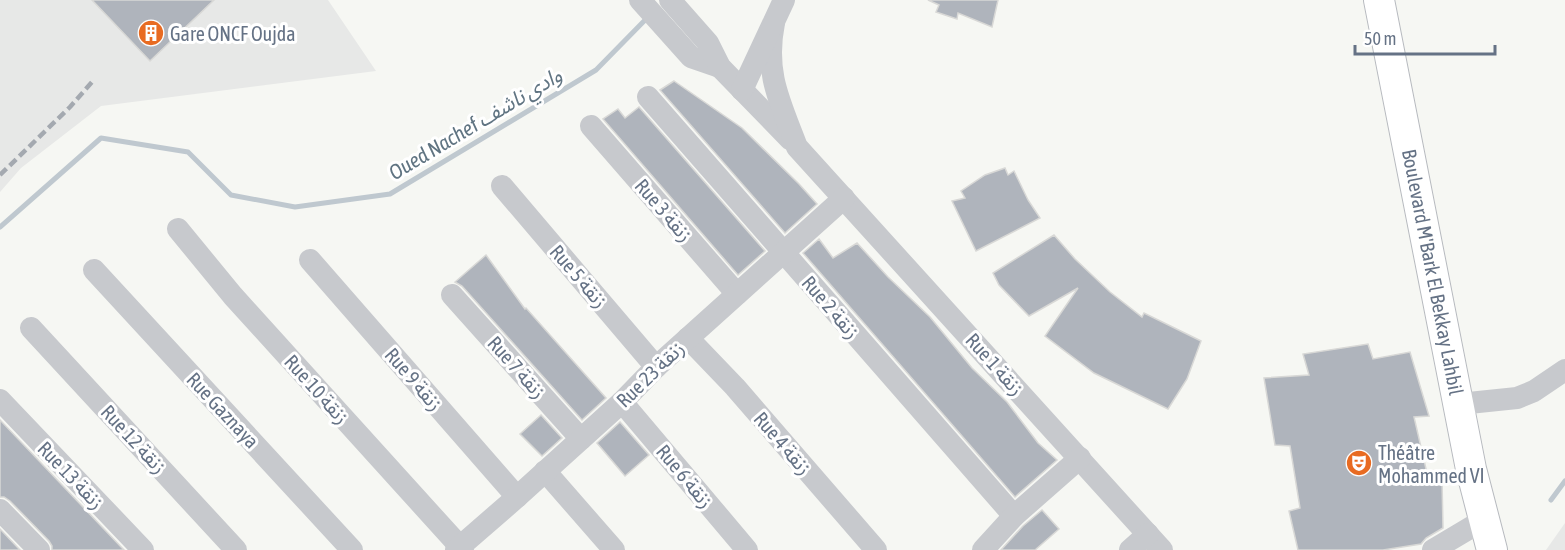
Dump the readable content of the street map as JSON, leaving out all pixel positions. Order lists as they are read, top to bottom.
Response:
{
  "streets": {
    "main road": ["Boulevard M'Bark El Bekkay Lahbil"],
    "street": [
      "Rue 3 زنقة",
      "Rue 5 زنقة",
      "Rue 2 زنقة",
      "Rue زنقة 1",
      "Rue 7 زنقة",
      "Rue 23 زنقة",
      "Rue 9 زنقة",
      "Rue 10 زنقة",
      "Rue Gaznaya",
      "Rue 12 زنقة",
      "Rue 4 زنقة",
      "Rue 13 زنقة",
      "Rue 6 زنقة"
    ]
  },
  "crossings": [
    ["Rue 3 زنقة", "Rue 23 زنقة"],
    ["Rue 5 زنقة", "Rue 23 زنقة"],
    ["Rue 2 زنقة", "Rue 23 زنقة"],
    ["Rue زنقة 1", "Rue 23 زنقة"],
    ["Rue 7 زنقة", "Rue 23 زنقة"],
    ["Rue 23 زنقة", "Rue 9 زنقة"],
    ["Rue 23 زنقة", "Rue 10 زنقة"],
    ["Rue 23 زنقة", "Rue 4 زنقة"],
    ["Rue 23 زنقة", "Rue 6 زنقة"]
  ],
  "water": ["Oued Nachef وادي ناشف"],
  "places": {
    "building": ["Gare ONCF Oujda"],
    "theatre": ["Théâtre Mohammed VI"]
  },
  "scale_bar": "50 m"
}
